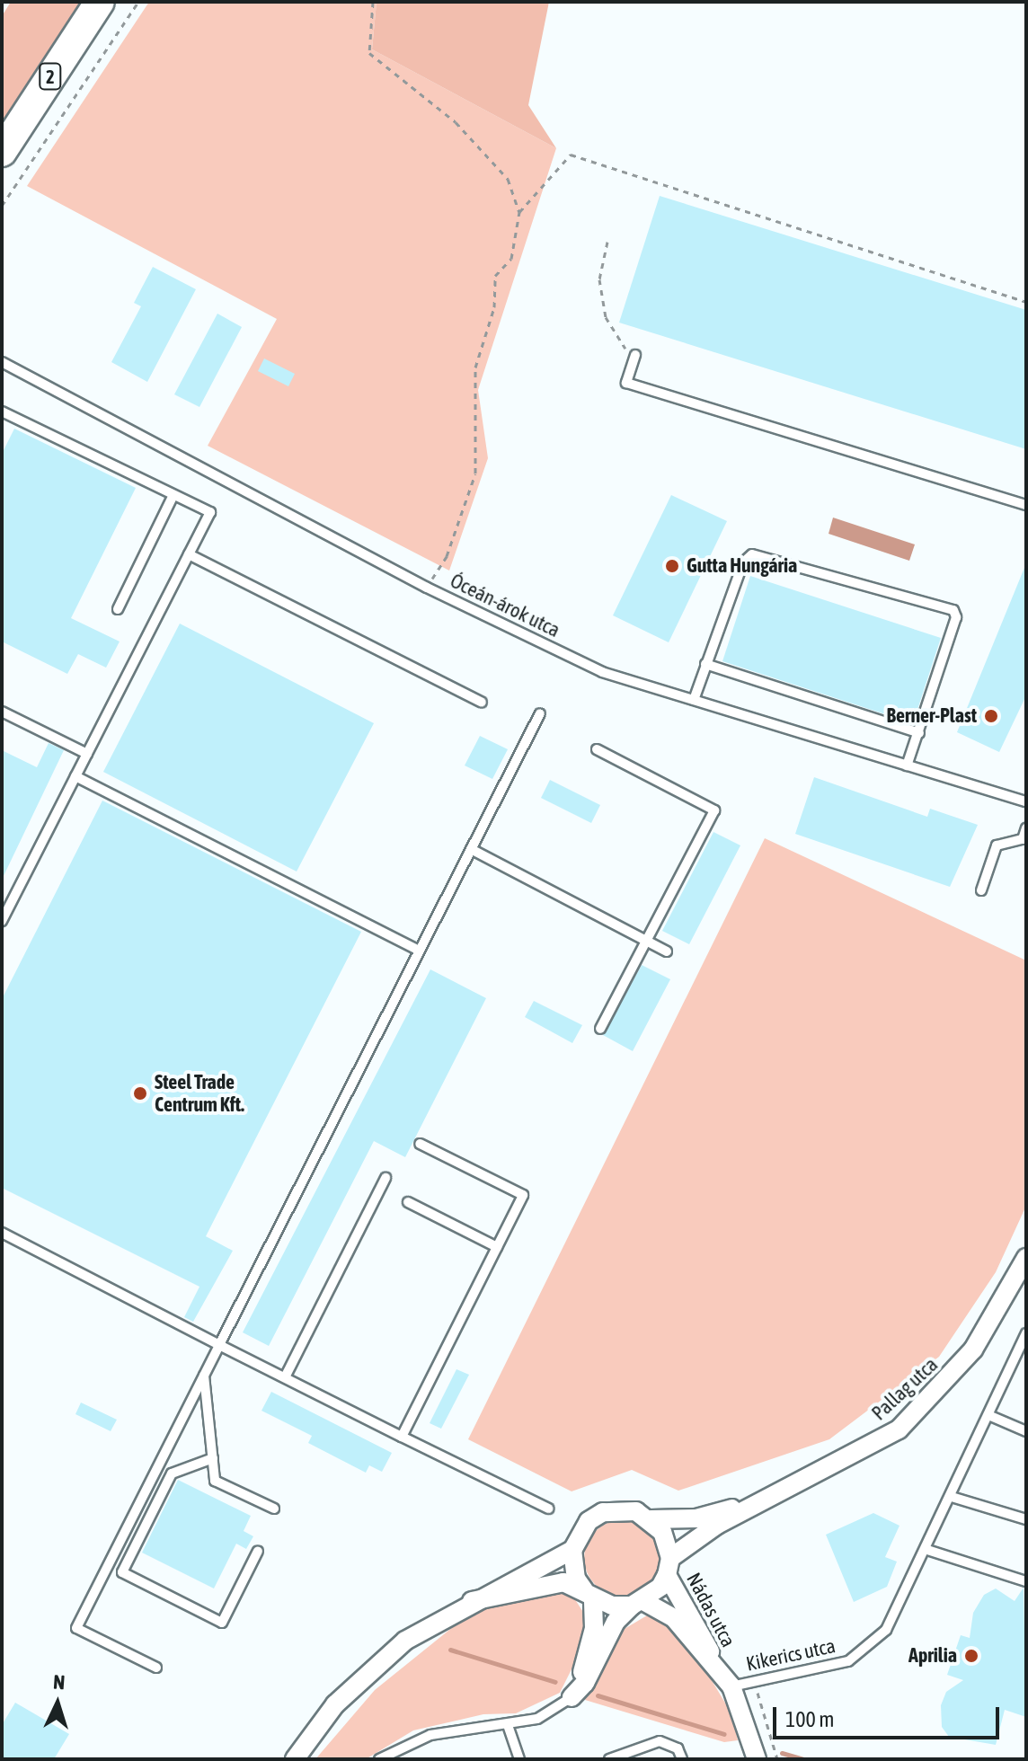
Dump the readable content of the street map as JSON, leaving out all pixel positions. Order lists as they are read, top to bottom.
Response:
{
  "streets": {
    "main road": ["2"],
    "street": ["Pallag utca", "Nádas utca"],
    "lane": ["Óceán-árok utca", "Kikerics utca"]
  },
  "crossings": [
    ["Nádas utca", "Kikerics utca"]
  ],
  "places": [
    "Gutta Hungária",
    "Berner-Plast",
    "Steel Trade Centrum Kft.",
    "Aprilia"
  ],
  "scale_bar": "100 m",
  "north": "top"
}
